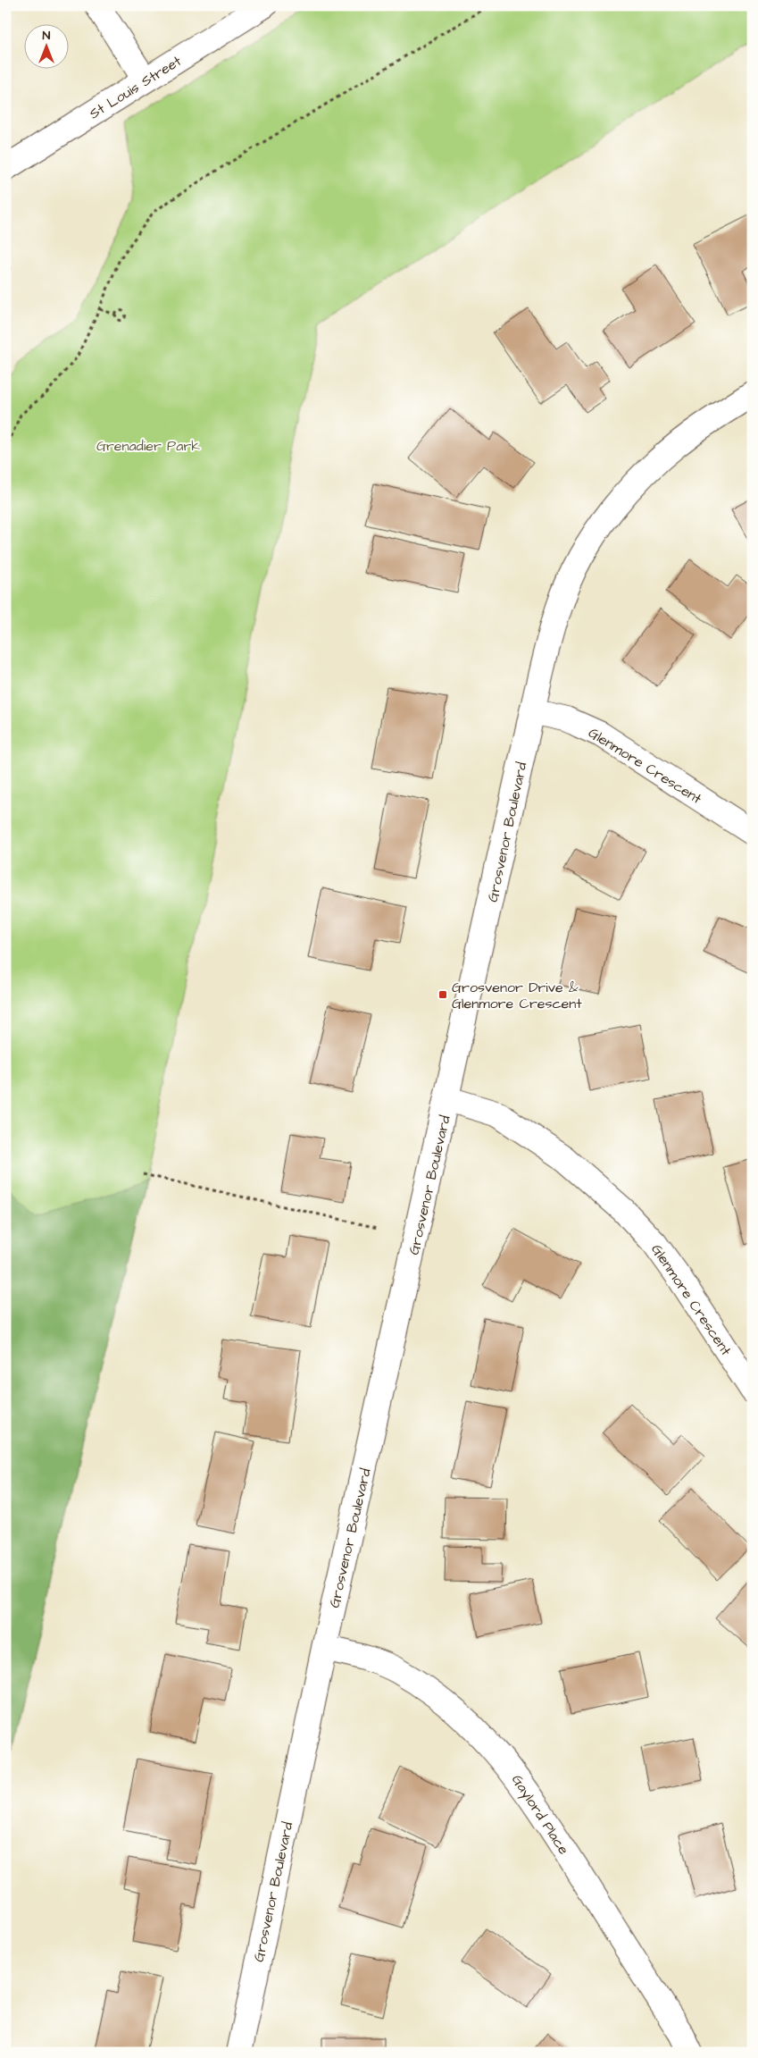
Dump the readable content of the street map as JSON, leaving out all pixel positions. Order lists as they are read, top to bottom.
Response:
{
  "streets": {
    "street": [
      "St Louis Street",
      "Glenmore Crescent",
      "Grosvenor Boulevard",
      "Gaylord Place"
    ]
  },
  "crossings": [
    ["Glenmore Crescent", "Grosvenor Boulevard"],
    ["Grosvenor Boulevard", "Gaylord Place"]
  ],
  "parks": ["Grenadier Park"],
  "places": {
    "transit": ["Grosvenor Drive & Glenmore Crescent"]
  },
  "north": "top"
}
